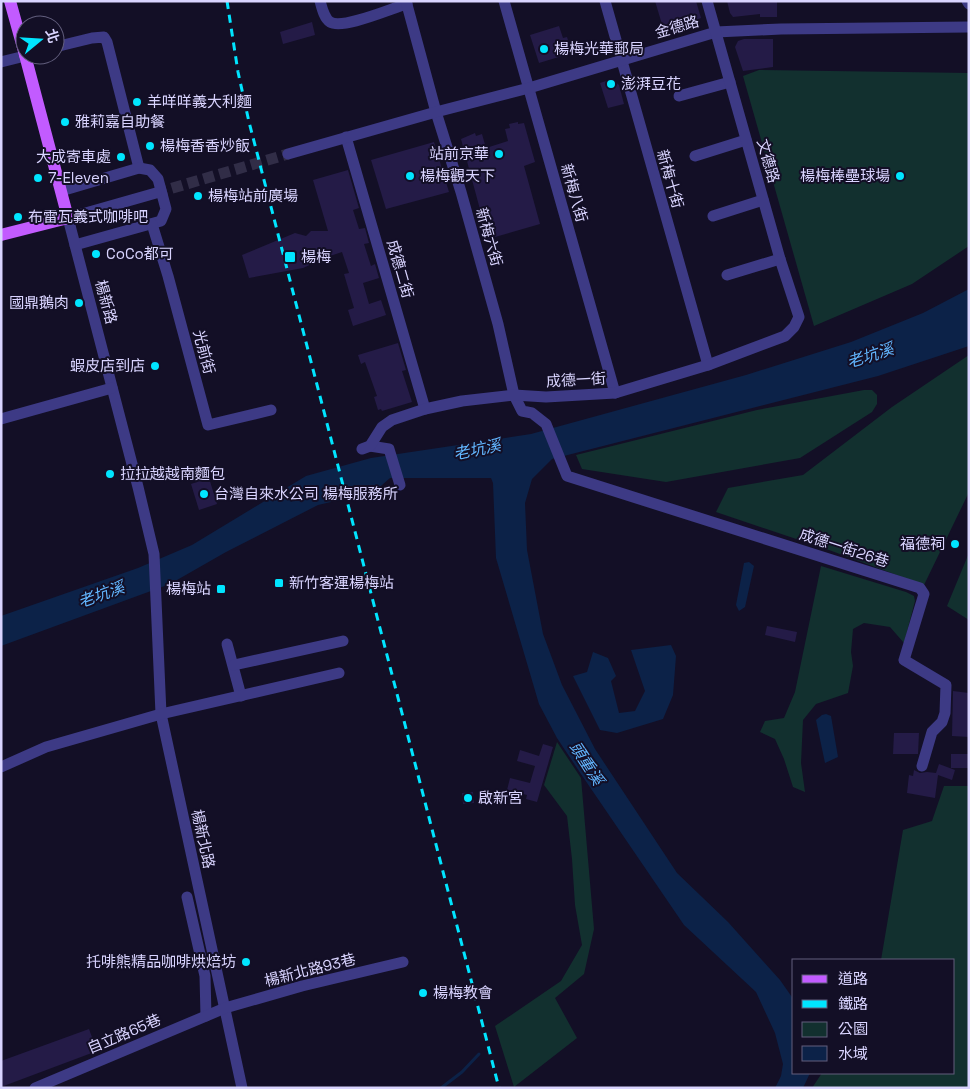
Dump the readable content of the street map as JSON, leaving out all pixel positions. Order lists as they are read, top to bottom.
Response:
{
  "streets": {
    "main road": ["楊新路"],
    "street": [
      "金德路",
      "文德路",
      "新梅十街",
      "新梅八街",
      "新梅六街",
      "成德二街",
      "光前街",
      "成德一街",
      "成德一街26巷",
      "楊新北路",
      "楊新北路93巷",
      "自立路65巷"
    ]
  },
  "crossings": [
    ["金德路", "文德路"],
    ["金德路", "新梅十街"],
    ["金德路", "新梅八街"],
    ["金德路", "新梅六街"],
    ["金德路", "成德二街"],
    ["文德路", "成德一街"],
    ["新梅十街", "成德一街"],
    ["新梅八街", "成德一街"],
    ["新梅六街", "成德一街"],
    ["新梅六街", "成德一街26巷"],
    ["成德二街", "成德一街"],
    ["楊新路", "楊新北路"],
    ["成德一街", "成德一街26巷"],
    ["楊新北路", "楊新北路93巷"],
    ["楊新北路", "自立路65巷"],
    ["楊新北路93巷", "自立路65巷"]
  ],
  "water": ["老坑溪", "頭重溪"],
  "places": {
    "other": [
      "楊梅光華郵局",
      "澎湃豆花",
      "羊咩咩義大利麵",
      "雅莉嘉自助餐",
      "楊梅香香炒飯",
      "站前京華",
      "大成寄車處",
      "楊梅觀天下",
      "楊梅棒壘球場",
      "7-Eleven",
      "楊梅站前廣場",
      "布雷瓦義式咖啡吧",
      "CoCo都可",
      "國鼎鵝肉",
      "蝦皮店到店",
      "拉拉越越南麵包",
      "台灣自來水公司 楊梅服務所",
      "福德祠",
      "啟新宮",
      "托啡熊精品咖啡烘焙坊",
      "楊梅教會"
    ],
    "transit": ["楊梅", "新竹客運楊梅站", "楊梅站"]
  },
  "legend": [
    "道路",
    "鐵路",
    "公園",
    "水域"
  ],
  "north": "right"
}
